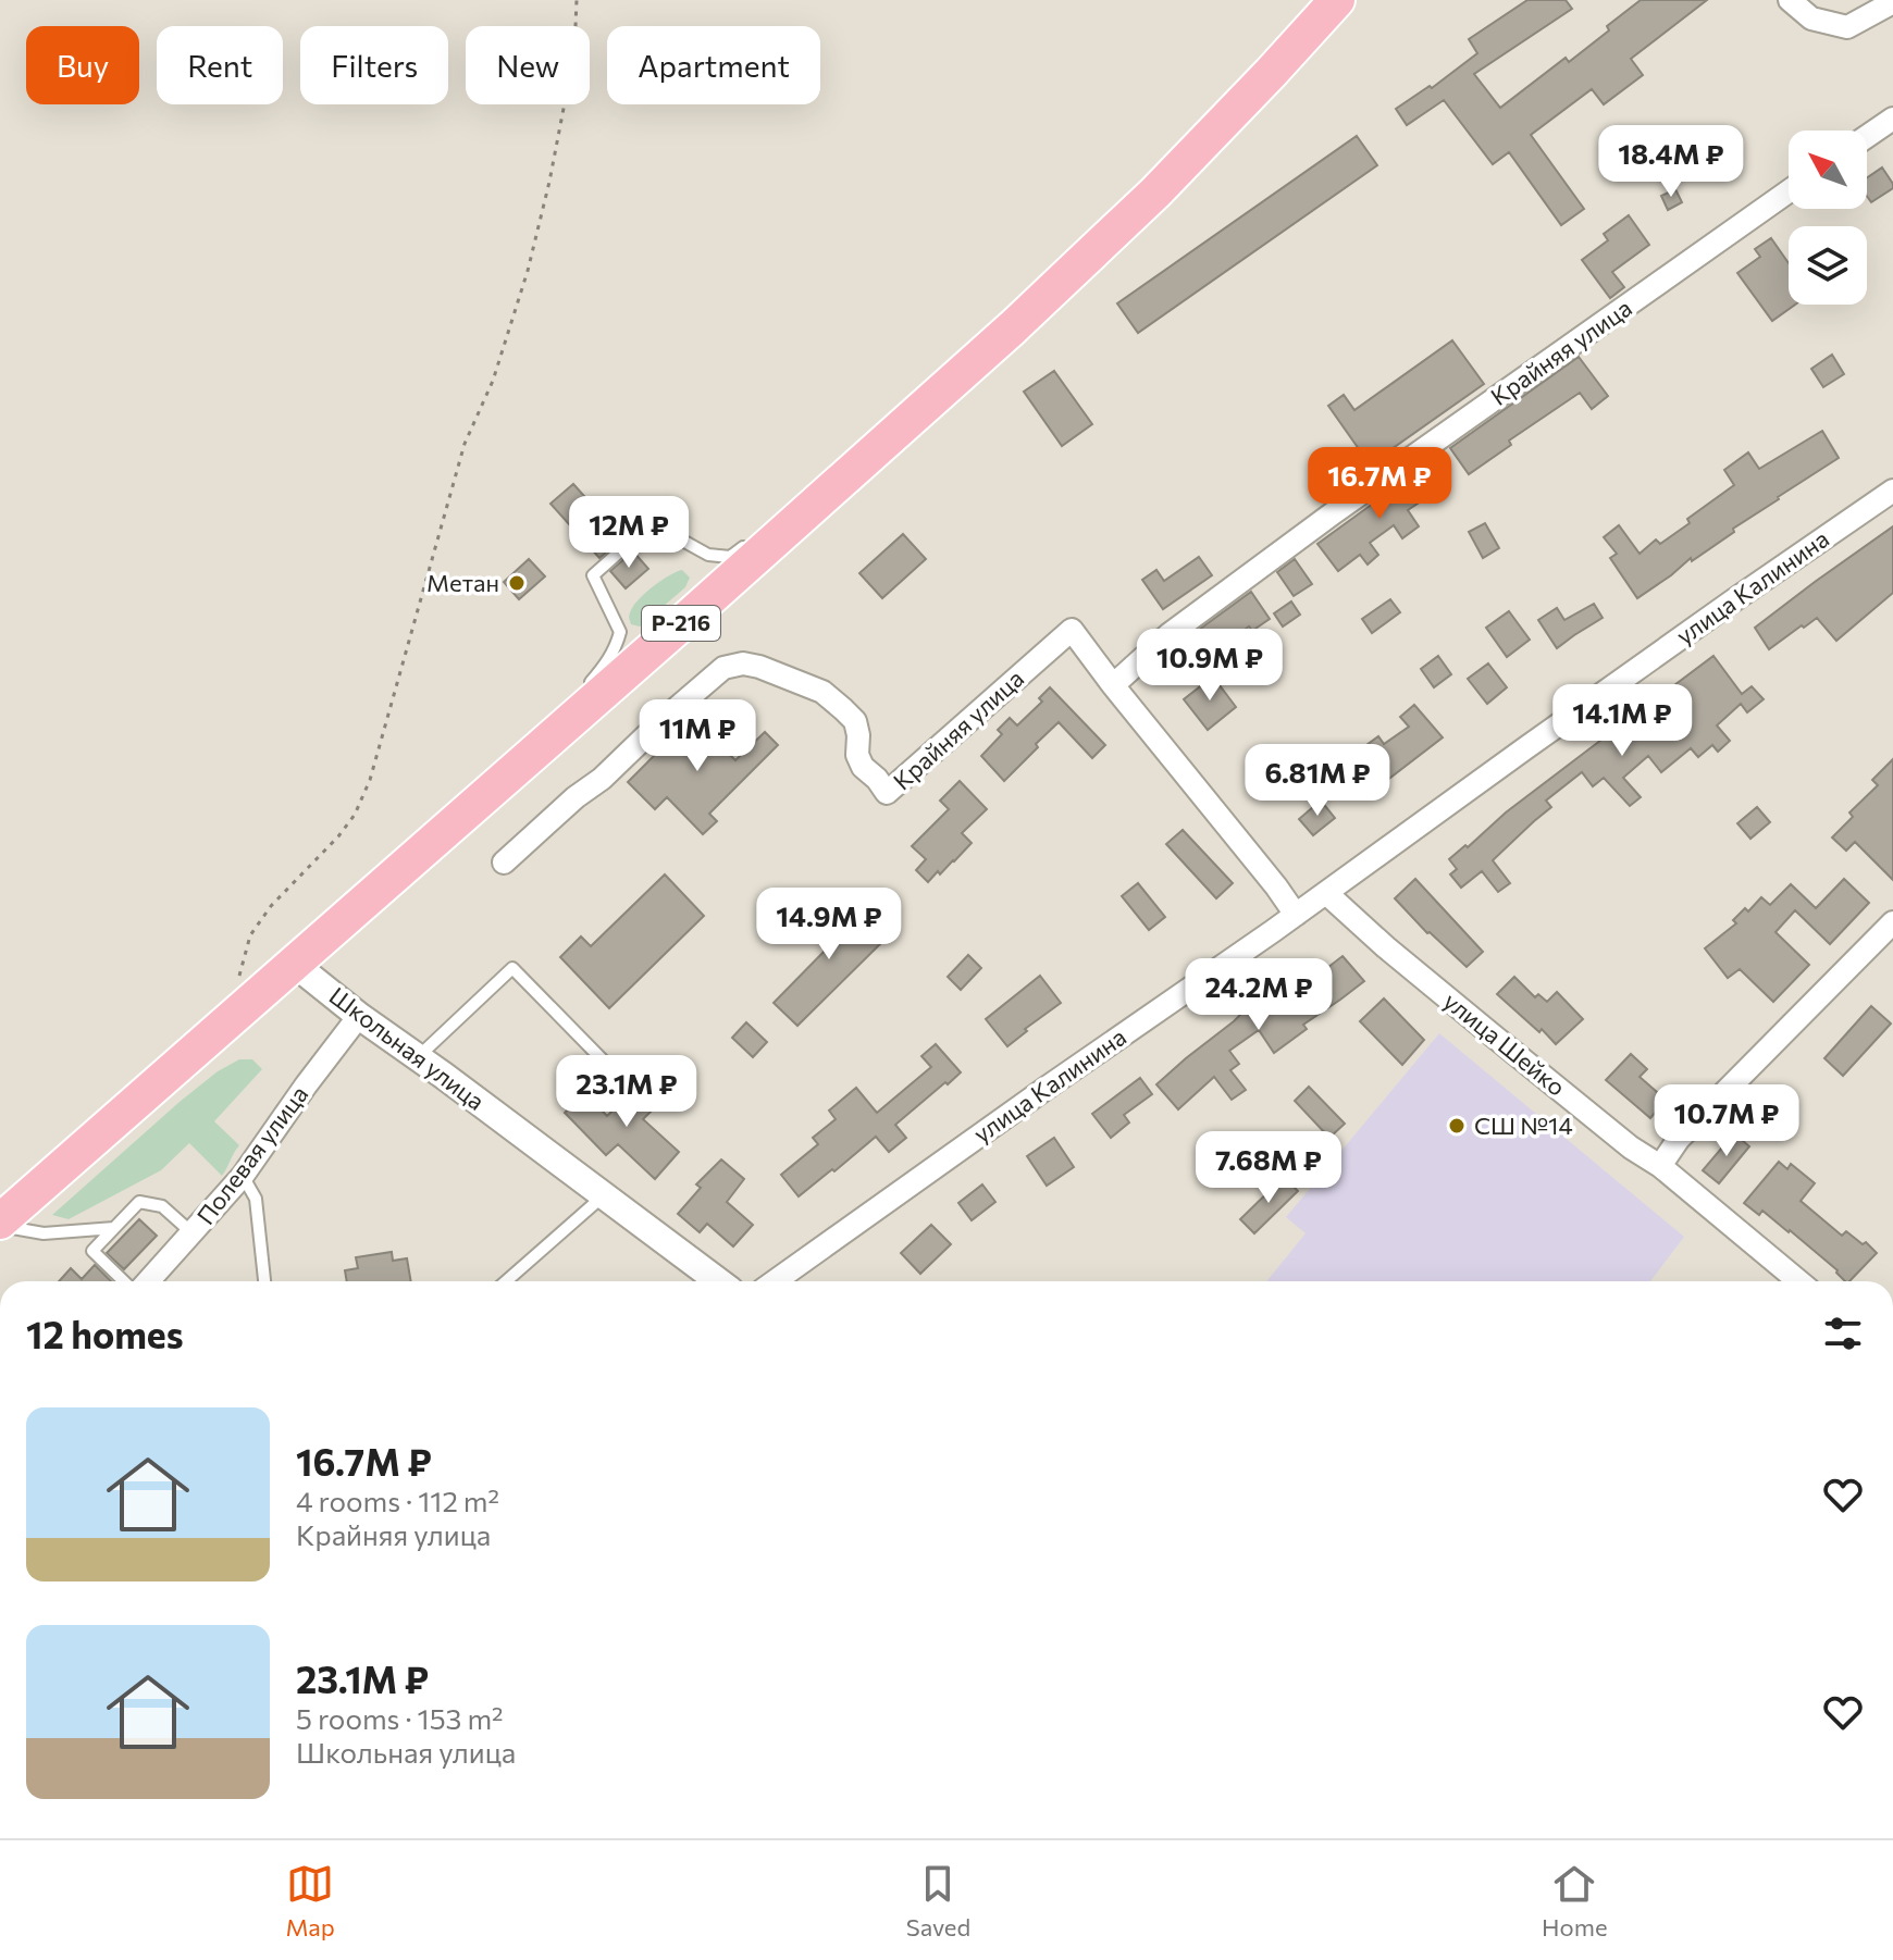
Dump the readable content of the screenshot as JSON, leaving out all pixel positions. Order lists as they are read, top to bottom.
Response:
{
  "streets": {
    "highway": ["Р-216"],
    "street": [
      "Крайняя улица",
      "улица Калинина",
      "улица Шейко",
      "Школьная улица",
      "Полевая улица"
    ]
  },
  "crossings": [
    ["улица Калинина", "улица Шейко"],
    ["Р-216", "Школьная улица"],
    ["Школьная улица", "Полевая улица"]
  ],
  "places": ["Метан", "СШ №14"],
  "north": "top left",
  "page": {
    "chip": [
      "Buy",
      "Rent",
      "Filters",
      "New",
      "Apartment"
    ],
    "price": [
      "18.4M ₽",
      "16.7M ₽",
      "12M ₽",
      "10.9M ₽",
      "14.1M ₽",
      "11M ₽",
      "6.81M ₽",
      "14.9M ₽",
      "24.2M ₽",
      "23.1M ₽",
      "10.7M ₽",
      "7.68M ₽"
    ],
    "heading": "12 homes",
    "list": [
      {
        "name": "16.7M ₽",
        "note": "4 rooms · 112 m² · Крайняя улица"
      },
      {
        "name": "23.1M ₽",
        "note": "5 rooms · 153 m² · Школьная улица"
      }
    ],
    "tabs": ["Map", "Saved", "Home"]
  }
}
